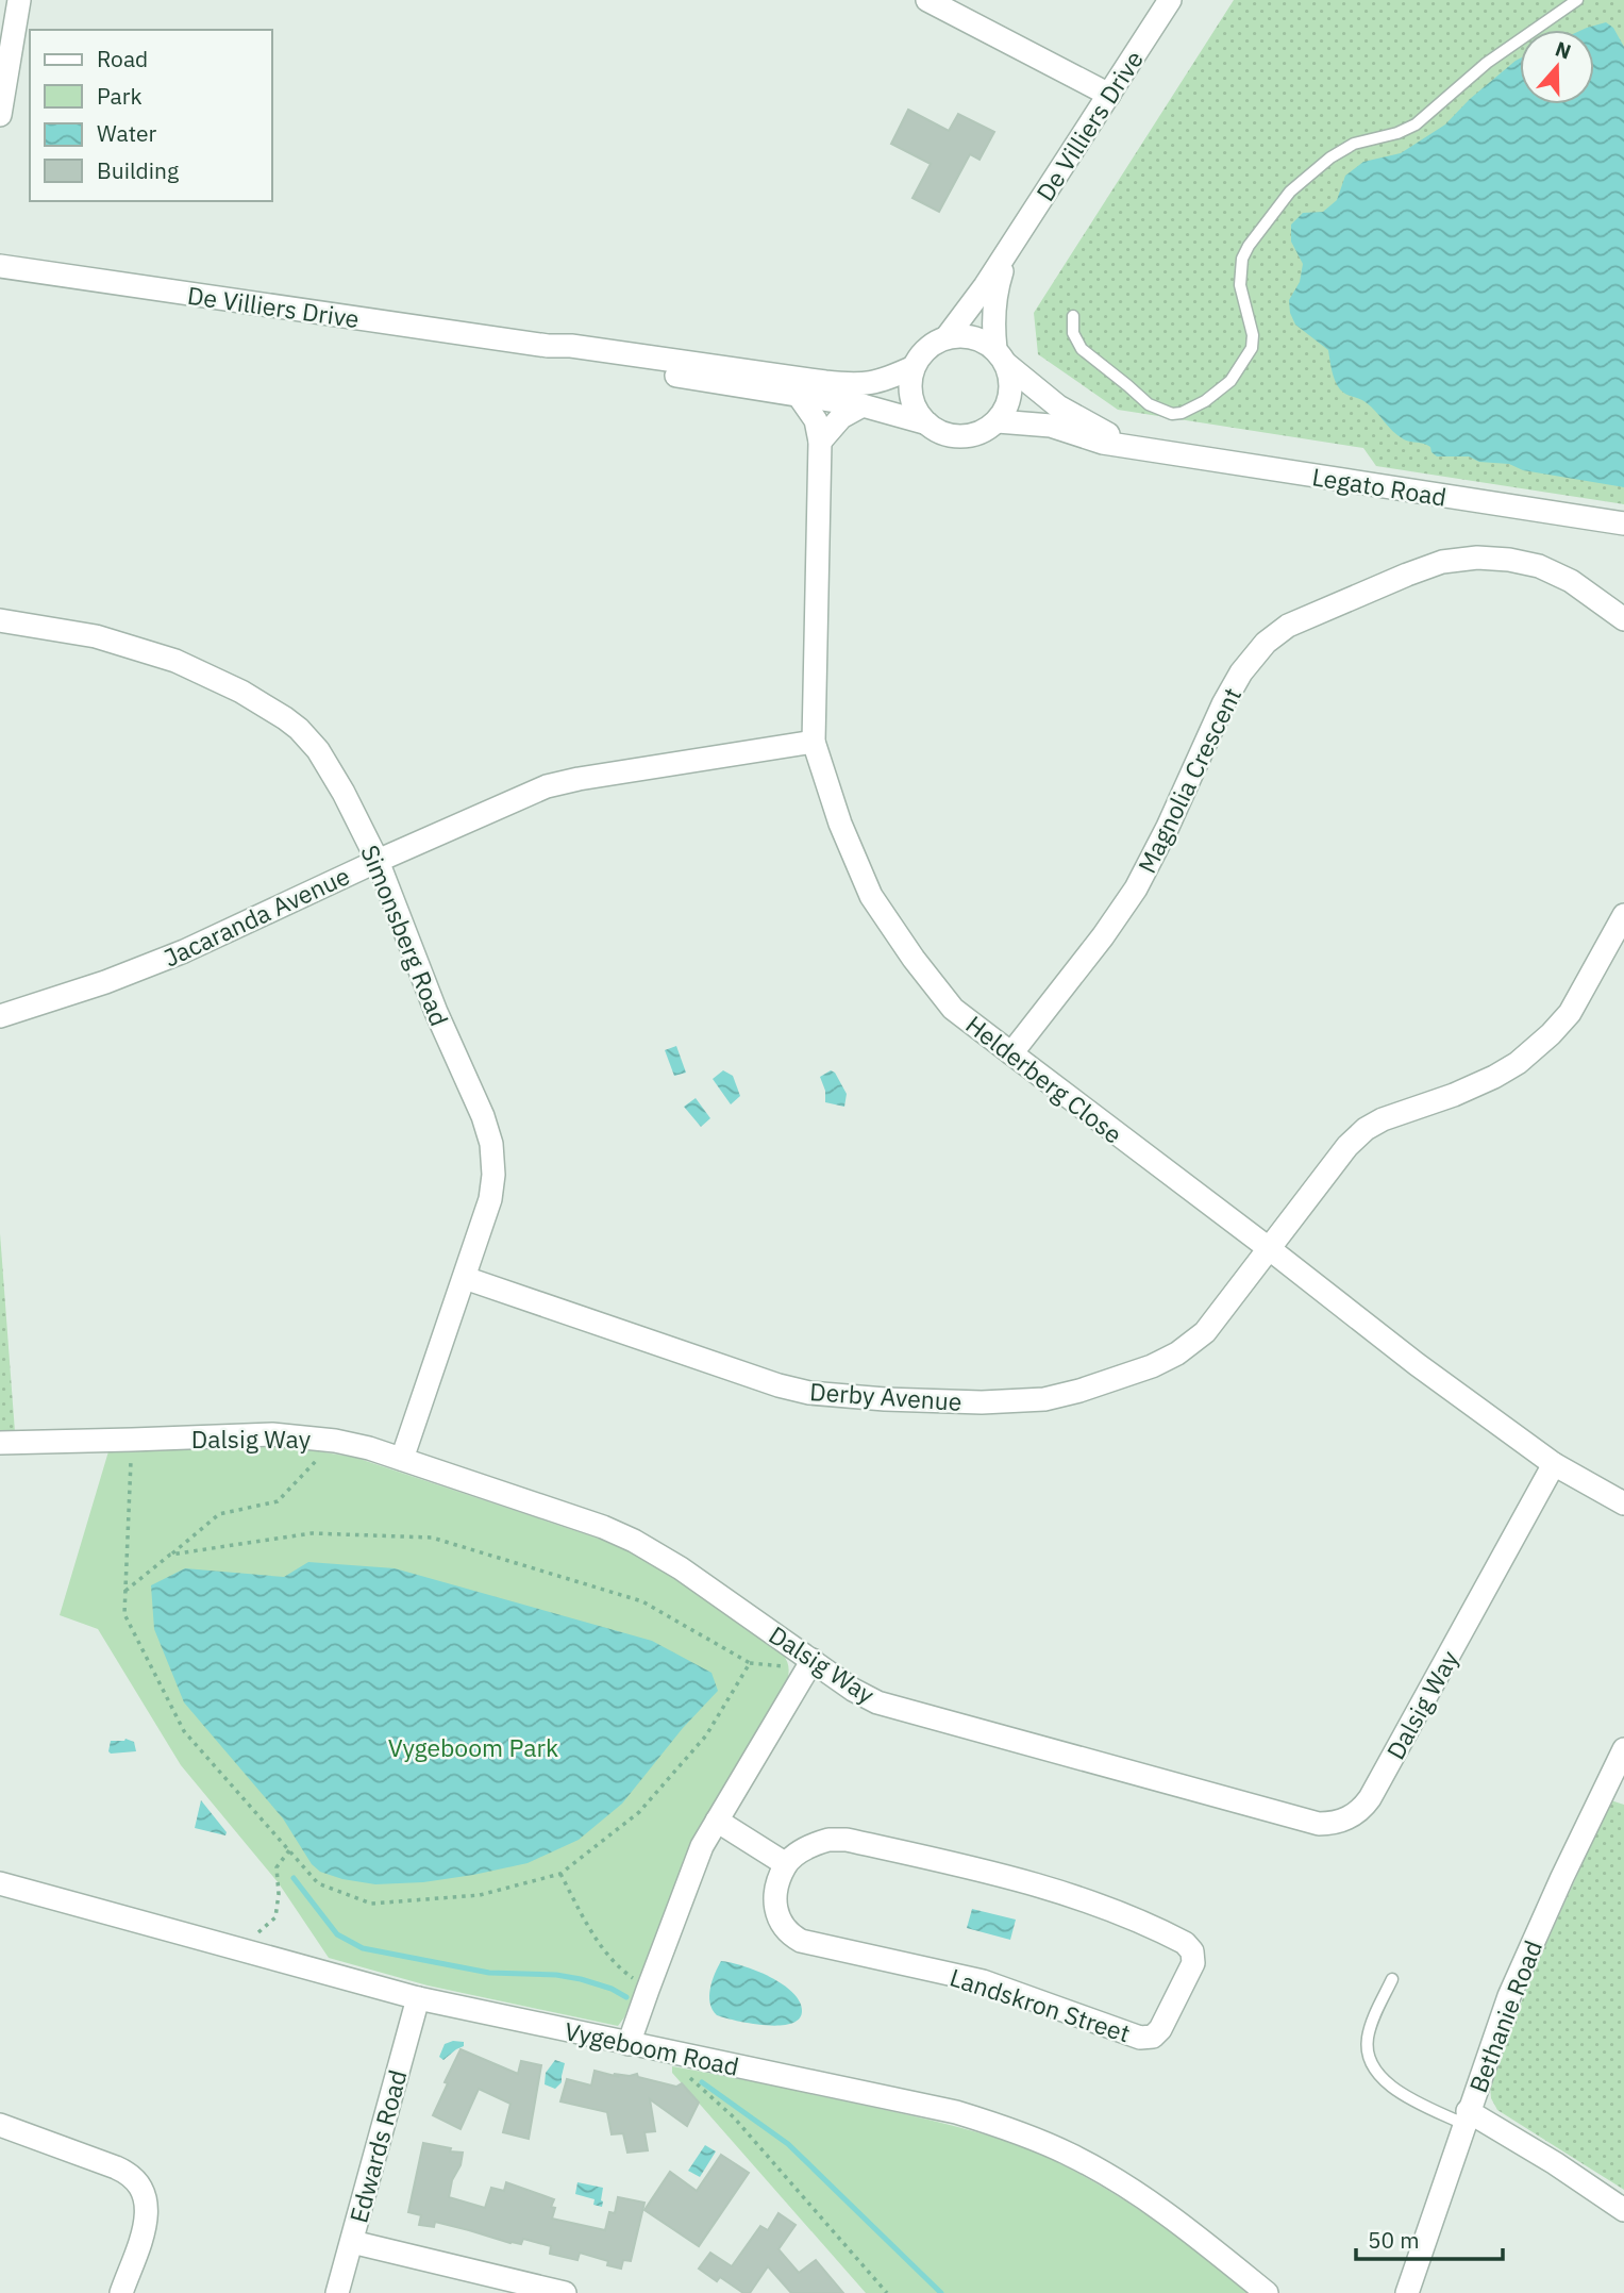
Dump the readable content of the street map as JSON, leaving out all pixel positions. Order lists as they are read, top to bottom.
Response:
{
  "streets": {
    "street": [
      "De Villiers Drive",
      "Legato Road",
      "Magnolia Crescent",
      "Jacaranda Avenue",
      "Simonsberg Road",
      "Helderberg Close",
      "Derby Avenue",
      "Dalsig Way",
      "Landskron Street",
      "Bethanie Road",
      "Vygeboom Road",
      "Edwards Road"
    ]
  },
  "crossings": [
    ["De Villiers Drive", "Legato Road"],
    ["De Villiers Drive", "Helderberg Close"],
    ["Magnolia Crescent", "Helderberg Close"],
    ["Jacaranda Avenue", "Simonsberg Road"],
    ["Jacaranda Avenue", "Helderberg Close"],
    ["Simonsberg Road", "Derby Avenue"],
    ["Simonsberg Road", "Dalsig Way"],
    ["Helderberg Close", "Derby Avenue"],
    ["Helderberg Close", "Dalsig Way"],
    ["Vygeboom Road", "Edwards Road"]
  ],
  "parks": ["Vygeboom Park"],
  "legend": [
    "Road",
    "Park",
    "Water",
    "Building"
  ],
  "scale_bar": "50 m",
  "north": "top"
}
